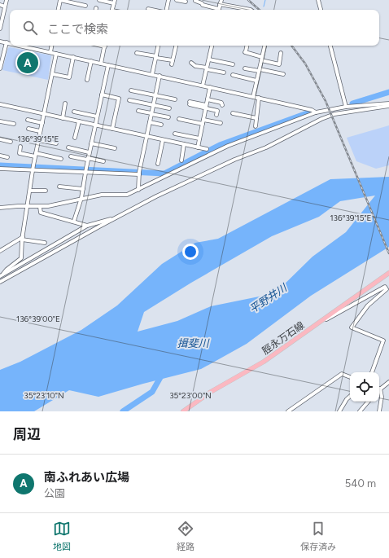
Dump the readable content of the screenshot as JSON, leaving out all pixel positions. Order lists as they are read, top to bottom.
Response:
{
  "streets": {
    "main road": ["脛永万石線"]
  },
  "water": ["平野井川", "揖斐川"],
  "page": {
    "search": "ここで検索",
    "pins": "A",
    "heading": "周辺",
    "list": [
      {
        "mark": "A",
        "name": "南ふれあい広場",
        "note": "公園",
        "value": "540 m"
      }
    ],
    "nav": ["地図", "経路", "保存済み"]
  },
  "coordinates": [
    "136°39'15\"E",
    "136°39'00\"E",
    "35°23'10\"N",
    "35°23'00\"N"
  ]
}
